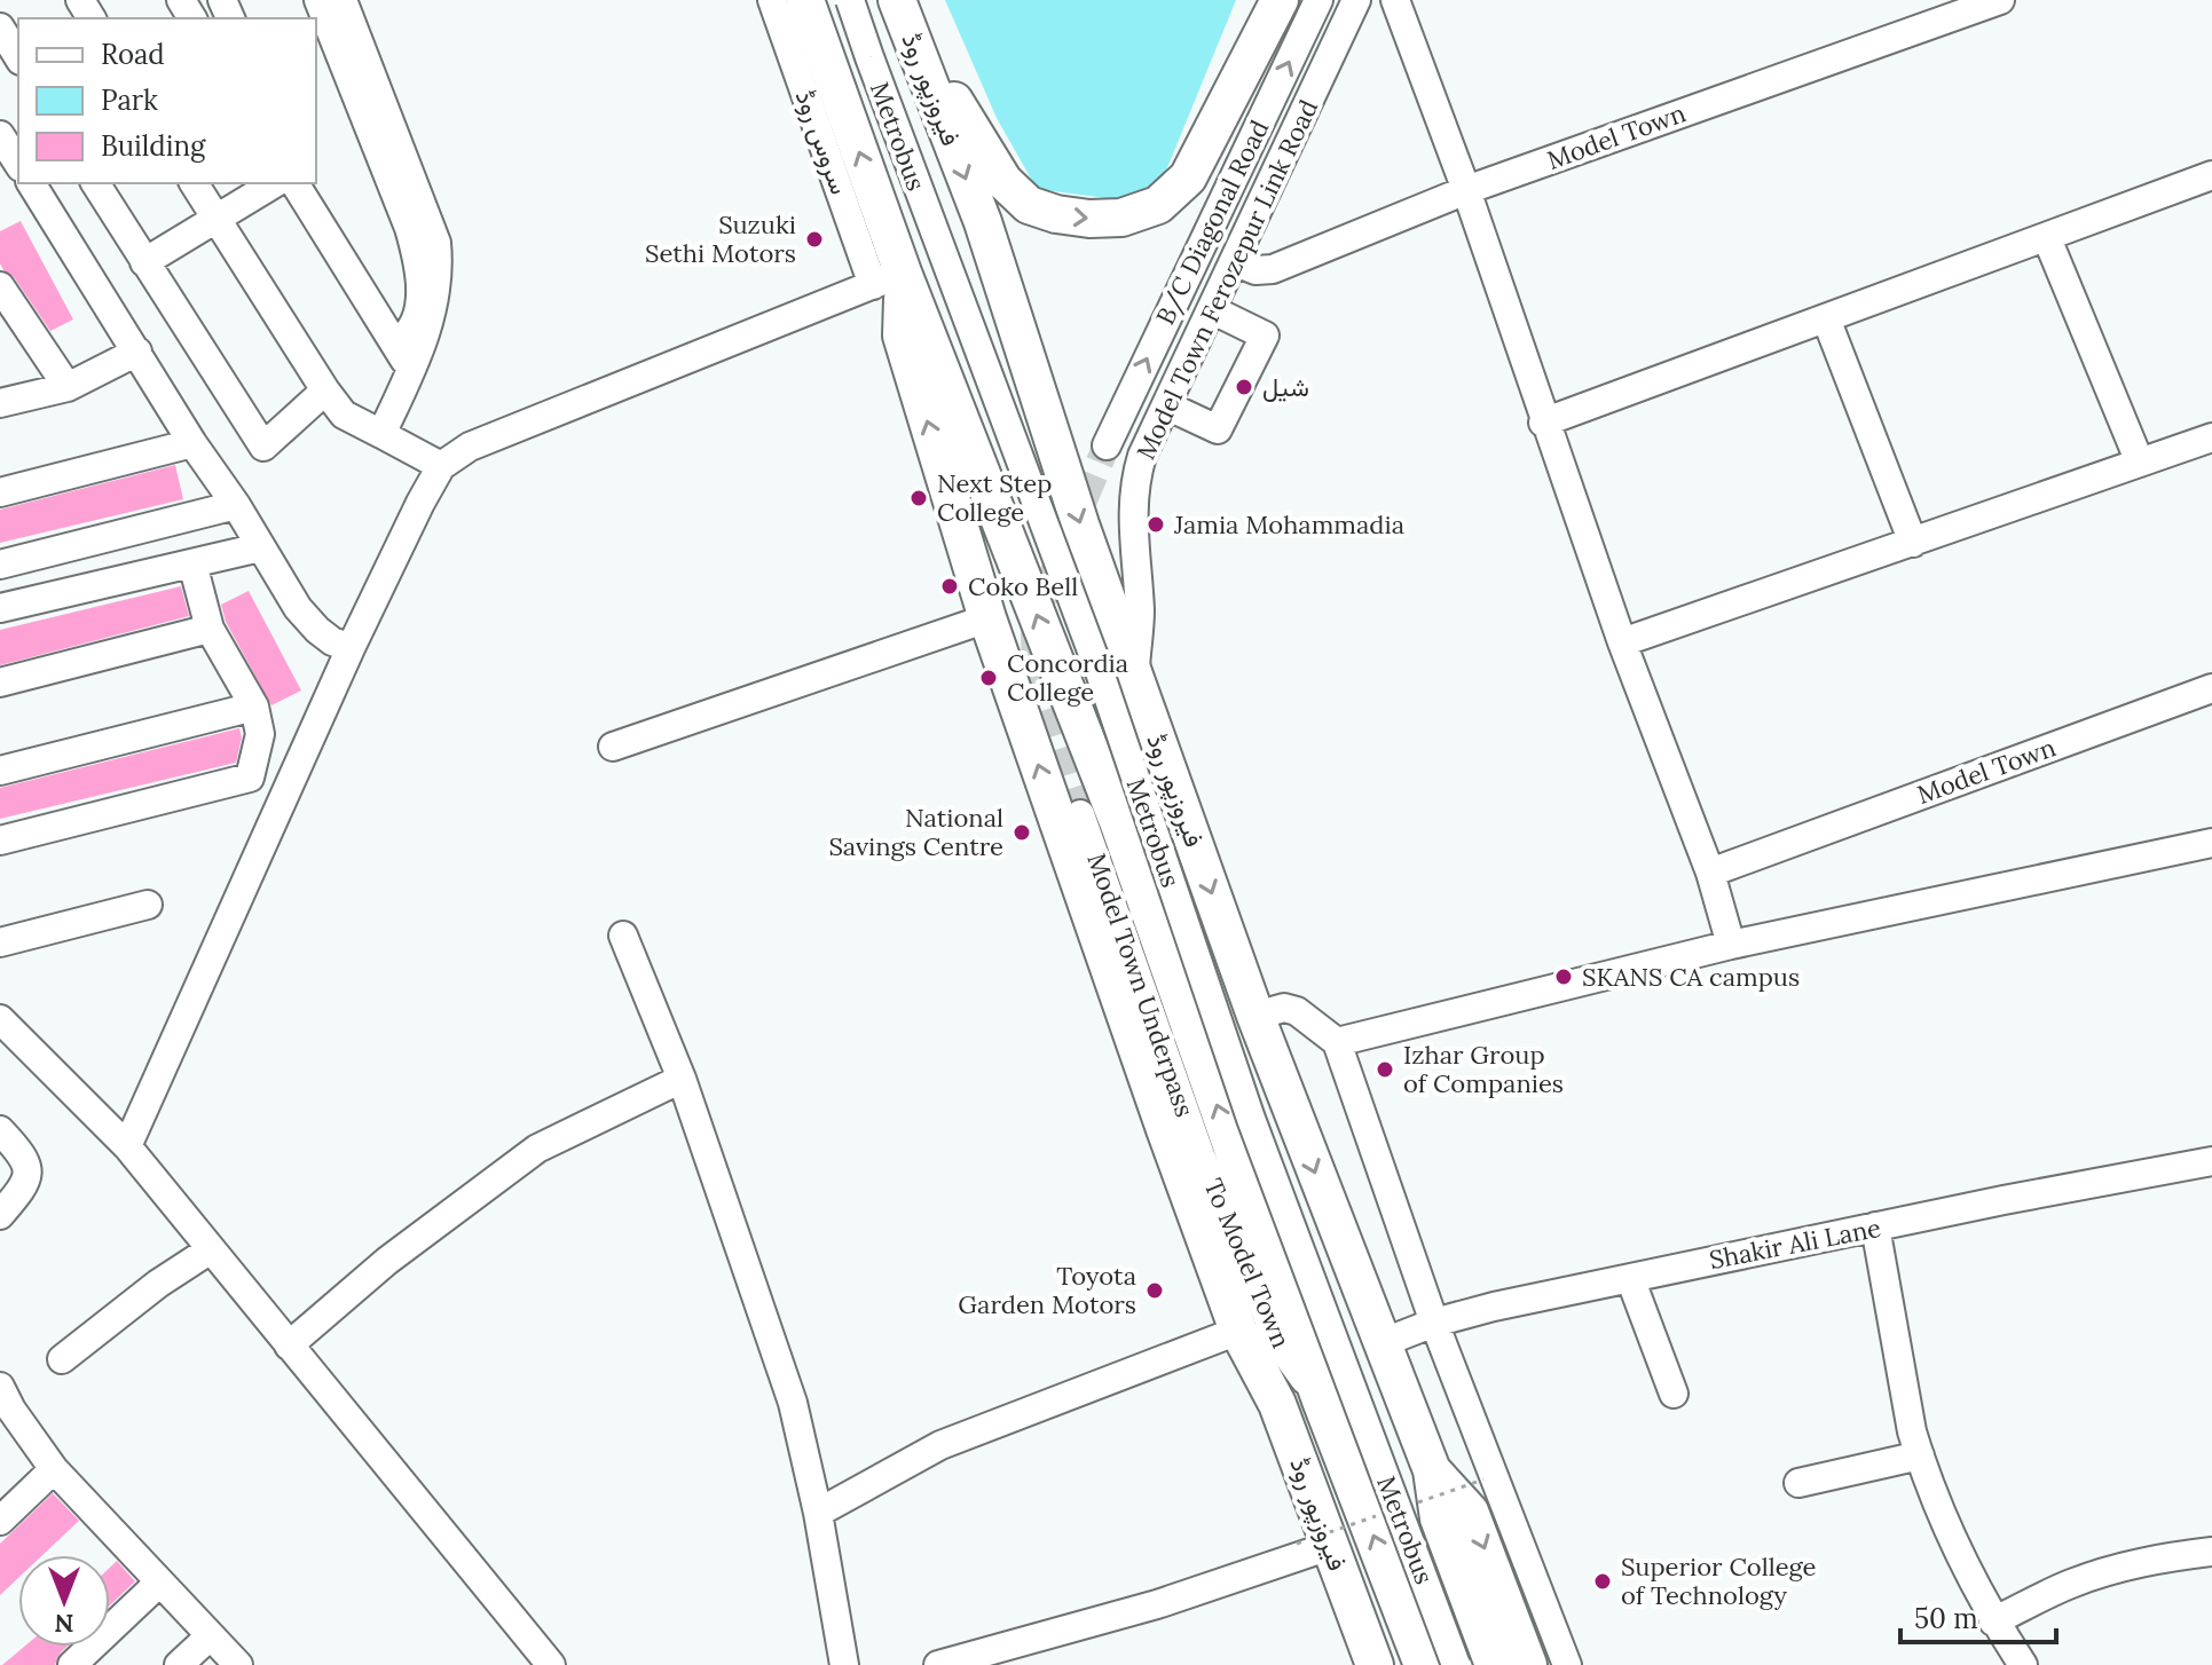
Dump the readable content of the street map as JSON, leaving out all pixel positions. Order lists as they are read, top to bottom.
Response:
{
  "streets": {
    "main road": ["فیروزپور روڈ"],
    "street": [
      "Metrobus",
      "Model Town",
      "سروس روڈ",
      "B/C Diagonal Road",
      "Model Town Ferozepur Link Road",
      "Model Town Underpass",
      "Shakir Ali Lane",
      "To Model Town"
    ]
  },
  "crossings": [
    ["فیروزپور روڈ", "سروس روڈ"],
    ["فیروزپور روڈ", "Model Town Ferozepur Link Road"],
    ["فیروزپور روڈ", "Shakir Ali Lane"],
    ["فیروزپور روڈ", "To Model Town"],
    ["Model Town", "Model Town Ferozepur Link Road"],
    ["Model Town Underpass", "To Model Town"]
  ],
  "one_way": ["B/C Diagonal Road"],
  "places": [
    "Suzuki Sethi Motors",
    "شیل",
    "Next Step College",
    "Jamia Mohammadia",
    "Coko Bell",
    "Concordia College",
    "National Savings Centre",
    "SKANS CA campus",
    "Izhar Group of Companies",
    "Toyota Garden Motors",
    "Superior College of Technology"
  ],
  "legend": ["Road", "Park", "Building"],
  "scale_bar": "50 m",
  "north": "bottom"
}
